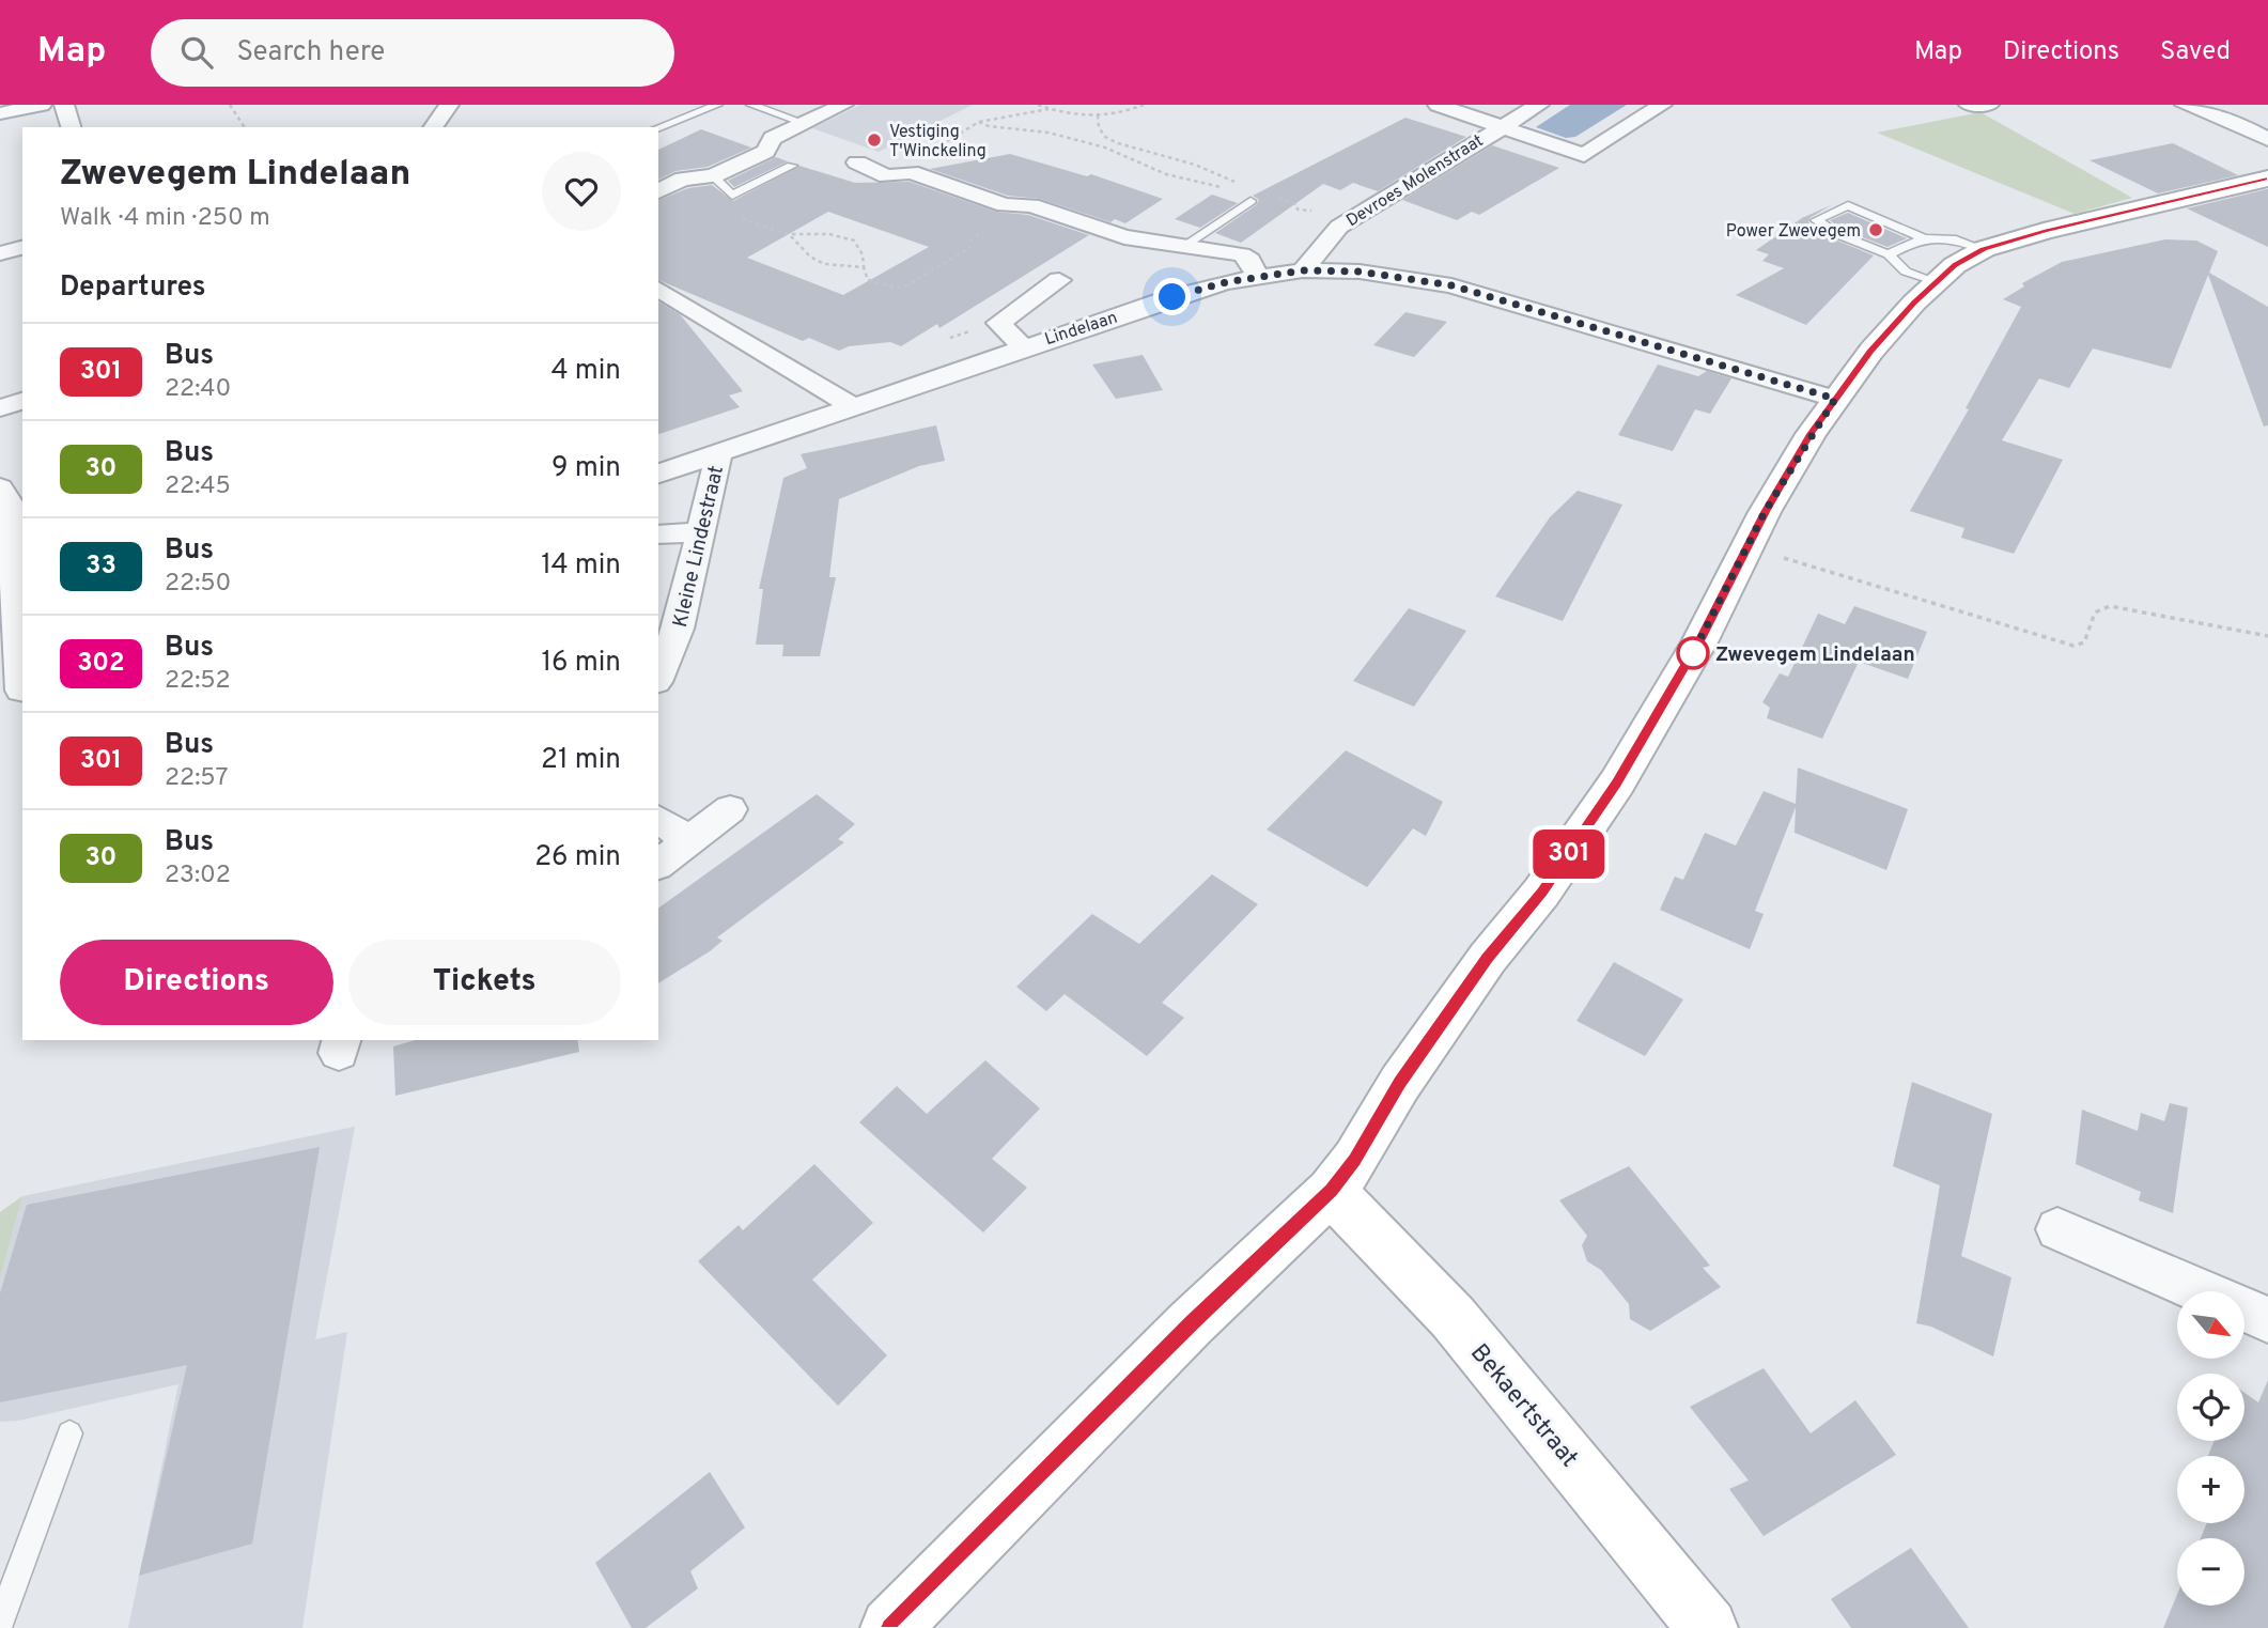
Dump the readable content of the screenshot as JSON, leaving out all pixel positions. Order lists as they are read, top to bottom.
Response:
{
  "streets": {
    "main road": ["Bekaertstraat"],
    "street": ["Devroes Molenstraat", "Lindelaan", "Kleine Lindestraat"]
  },
  "crossings": [
    ["Devroes Molenstraat", "Lindelaan"],
    ["Lindelaan", "Kleine Lindestraat"]
  ],
  "places": ["Vestiging T'Winckeling", "Power Zwevegem", "Zwevegem Lindelaan"],
  "lines": ["bus line 301"],
  "north": "bottom right",
  "page": {
    "header": "Map",
    "search": "Search here",
    "nav": ["Map", "Directions", "Saved"],
    "on_map": "301",
    "heading": [
      ["Zwevegem Lindelaan", "Walk · 4 min · 250 m"],
      "Departures"
    ],
    "list": [
      {
        "mark": "301",
        "name": "Bus",
        "note": "22:40",
        "value": "4 min"
      },
      {
        "mark": "30",
        "name": "Bus",
        "note": "22:45",
        "value": "9 min"
      },
      {
        "mark": "33",
        "name": "Bus",
        "note": "22:50",
        "value": "14 min"
      },
      {
        "mark": "302",
        "name": "Bus",
        "note": "22:52",
        "value": "16 min"
      },
      {
        "mark": "301",
        "name": "Bus",
        "note": "22:57",
        "value": "21 min"
      },
      {
        "mark": "30",
        "name": "Bus",
        "note": "23:02",
        "value": "26 min"
      }
    ],
    "buttons": ["Directions", "Tickets"],
    "map_buttons": ["+", "−"]
  }
}
